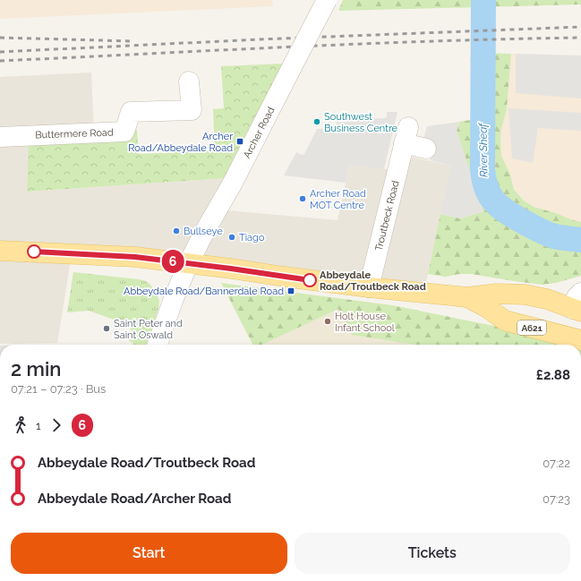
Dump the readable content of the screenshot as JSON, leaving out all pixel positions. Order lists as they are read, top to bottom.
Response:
{
  "streets": {
    "main road": ["A621"],
    "street": ["Archer Road", "Buttermere Road", "Troutbeck Road"]
  },
  "crossings": [
    ["Archer Road", "A621"],
    ["Troutbeck Road", "A621"]
  ],
  "water": ["River Sheaf"],
  "places": {
    "other": [
      "Southwest Business Centre",
      "Archer Road MOT Centre",
      "Bullseye",
      "Tiago",
      "Abbeydale Road/Troutbeck Road",
      "Holt House Infant School",
      "Saint Peter and Saint Oswald"
    ],
    "transit": ["Archer Road/Abbeydale Road", "Abbeydale Road/Bannerdale Road"]
  },
  "lines": ["bus line 6"],
  "page": {
    "on_map": "6",
    "heading": ["2 min", "07:21 – 07:23 · Bus", "£2.88"],
    "legs": ["1", "6"],
    "list": [
      {
        "name": "Abbeydale Road/Troutbeck Road",
        "value": "07:22"
      },
      {
        "name": "Abbeydale Road/Archer Road",
        "value": "07:23"
      }
    ],
    "buttons": ["Start", "Tickets"]
  }
}
